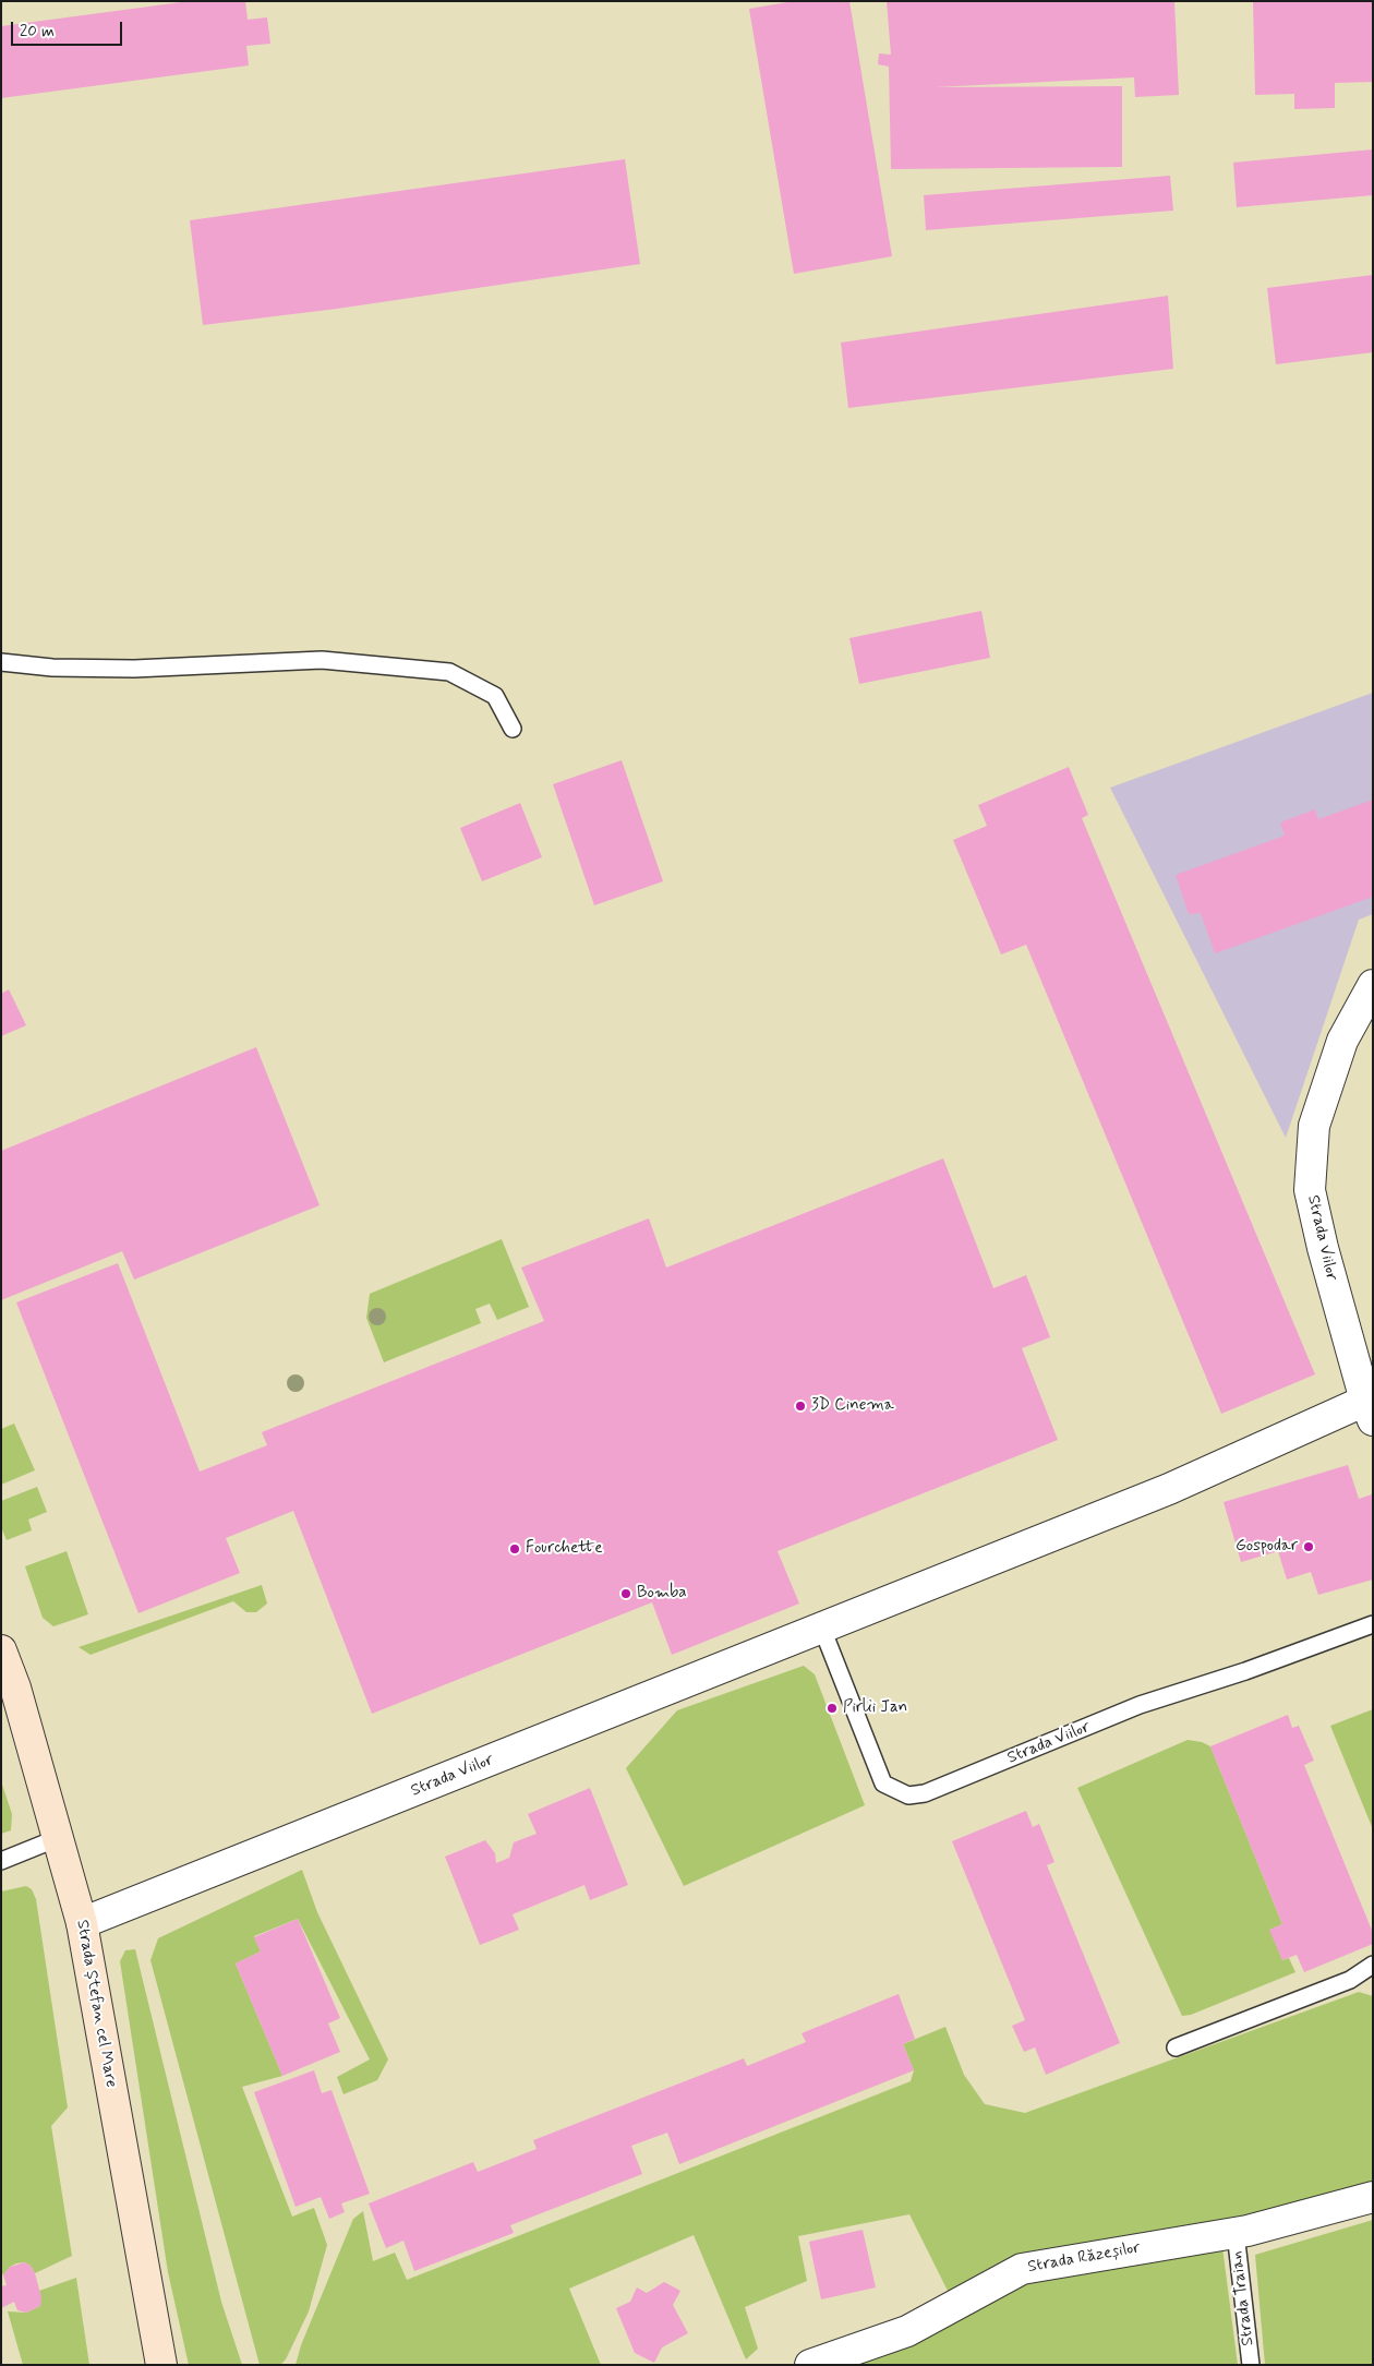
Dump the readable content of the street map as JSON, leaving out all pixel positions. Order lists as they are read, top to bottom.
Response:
{
  "streets": {
    "main road": ["Strada Ștefan cel Mare"],
    "street": ["Strada Viilor", "Strada Răzeșilor"],
    "lane": ["Strada Traian"]
  },
  "crossings": [
    ["Strada Viilor", "Strada Ștefan cel Mare"],
    ["Strada Răzeșilor", "Strada Traian"]
  ],
  "places": [
    "3D Cinema",
    "Gospodar",
    "Fourchette",
    "Bomba",
    "Pirlii Jan"
  ],
  "scale_bar": "20 m"
}
